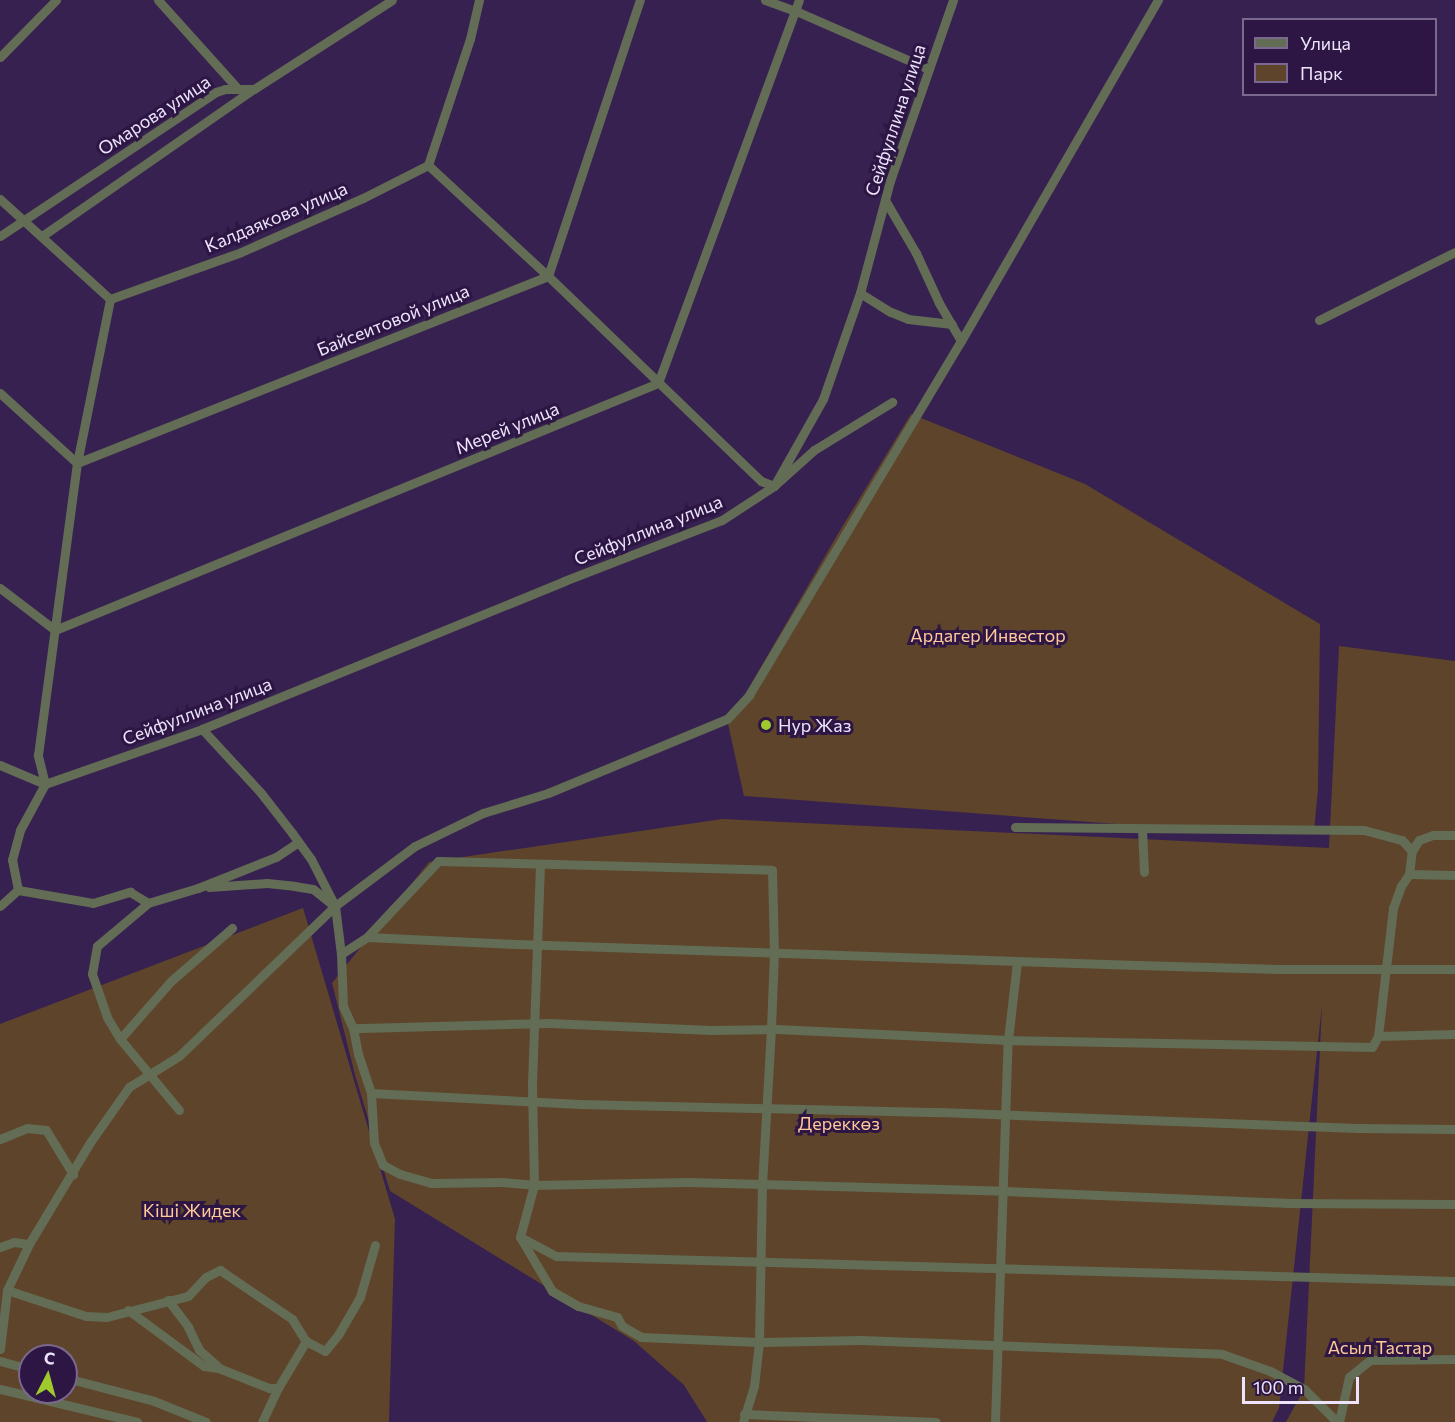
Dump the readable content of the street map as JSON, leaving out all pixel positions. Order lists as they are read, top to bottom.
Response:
{
  "streets": {
    "street": [
      "Омарова улица",
      "Сейфуллина улица",
      "Калдаякова улица",
      "Байсеитовой улица",
      "Мерей улица"
    ]
  },
  "parks": [
    "Ардагер Инвестор",
    "Дереккөз",
    "Кіші Жидек",
    "Асыл Тастар"
  ],
  "places": ["Нур Жаз"],
  "legend": ["Улица", "Парк"],
  "scale_bar": "100 m",
  "north": "top"
}
